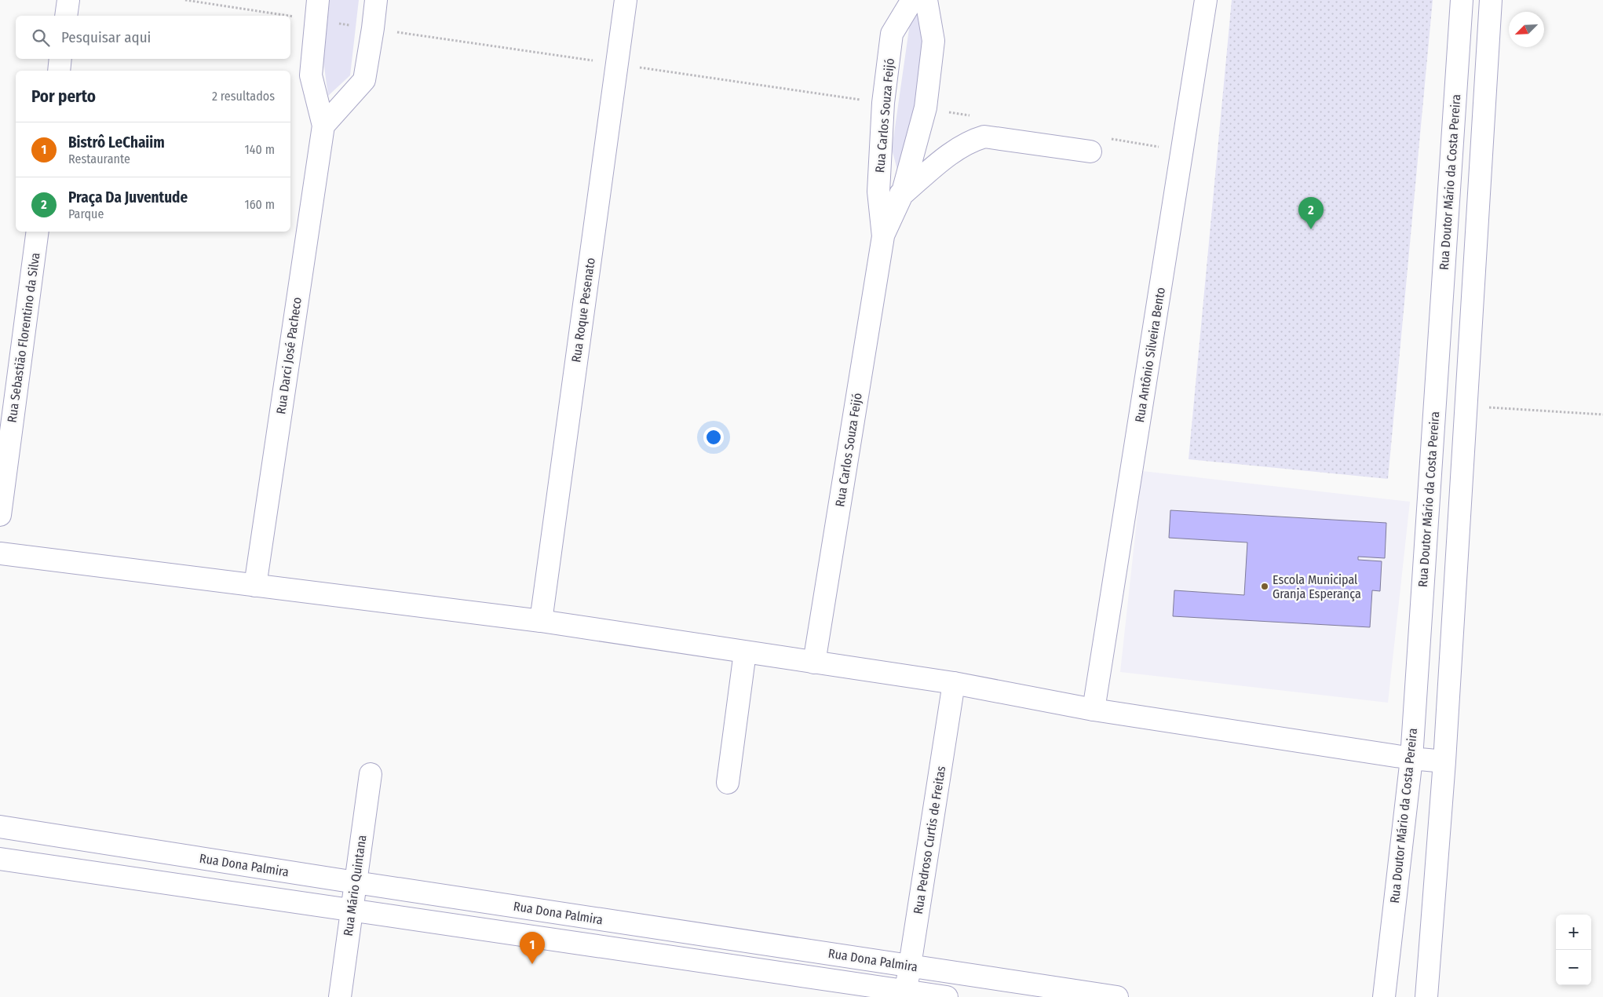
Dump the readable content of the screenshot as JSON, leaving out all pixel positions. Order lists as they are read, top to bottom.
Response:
{
  "streets": {
    "street": [
      "Rua Carlos Souza Feijó",
      "Rua Doutor Mário da Costa Pereira",
      "Rua Roque Pesenato",
      "Rua Sebastião Florentino da Silva",
      "Rua Antônio Silveira Bento",
      "Rua Darci José Pacheco",
      "Rua Pedroso Curtis de Freitas",
      "Rua Dona Palmira",
      "Rua Mário Quintana"
    ]
  },
  "crossings": [
    ["Rua Pedroso Curtis de Freitas", "Rua Dona Palmira"],
    ["Rua Dona Palmira", "Rua Mário Quintana"]
  ],
  "places": ["Escola Municipal Granja Esperança"],
  "north": "bottom left",
  "page": {
    "search": "Pesquisar aqui",
    "heading": ["Por perto", "2 resultados"],
    "list": [
      {
        "mark": "1",
        "name": "Bistrô LeChaiim",
        "note": "Restaurante",
        "value": "140 m"
      },
      {
        "mark": "2",
        "name": "Praça Da Juventude",
        "note": "Parque",
        "value": "160 m"
      }
    ],
    "pins": ["2", "1"],
    "map_buttons": ["+", "−"]
  }
}
